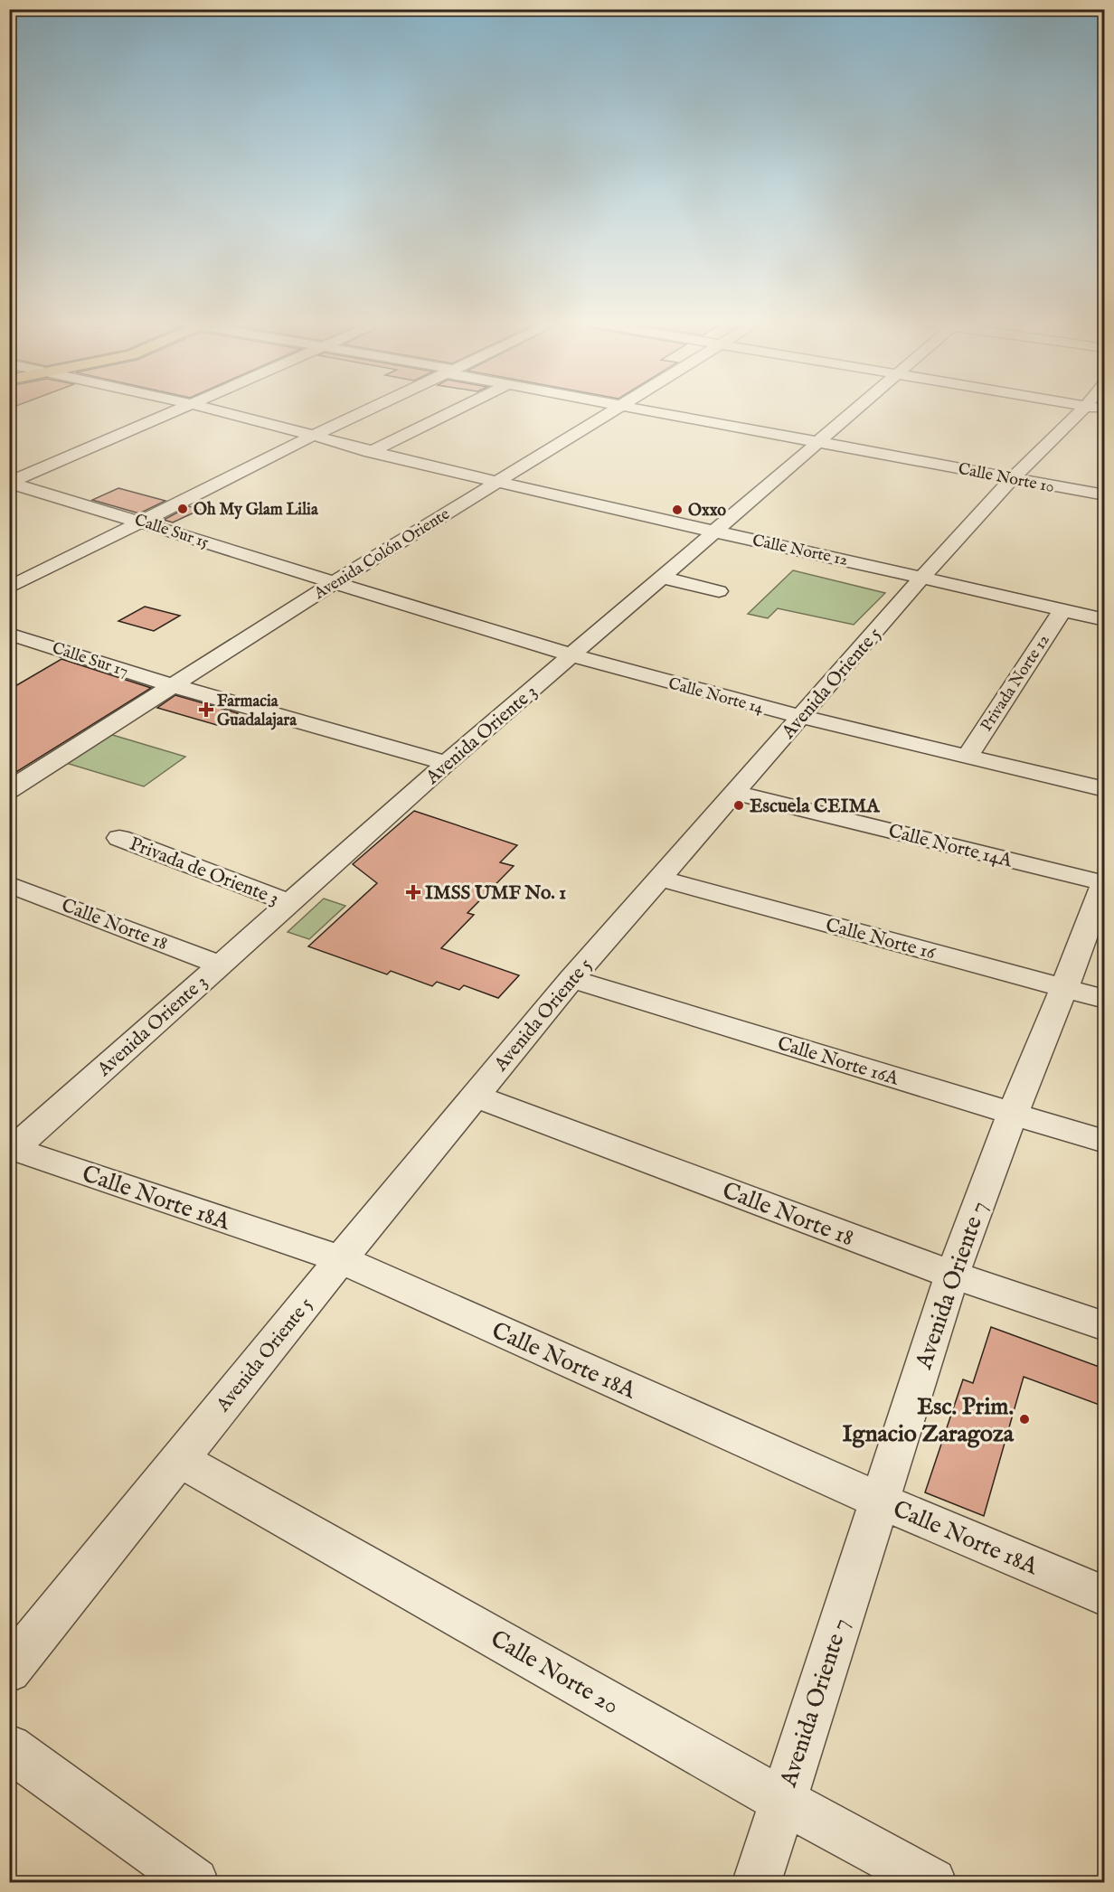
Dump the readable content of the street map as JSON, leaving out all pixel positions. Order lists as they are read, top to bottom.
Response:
{
  "streets": {
    "street": [
      "Calle Norte 10",
      "Calle Sur 15",
      "Calle Norte 12",
      "Avenida Colón Oriente",
      "Calle Sur 17",
      "Avenida Oriente 5",
      "Privada Norte 12",
      "Calle Norte 14",
      "Avenida Oriente 3",
      "Calle Norte 14A",
      "Privada de Oriente 3",
      "Calle Norte 18",
      "Calle Norte 16",
      "Calle Norte 16A",
      "Calle Norte 18A",
      "Avenida Oriente 7",
      "Calle Norte 20"
    ]
  },
  "crossings": [
    ["Calle Norte 10", "Avenida Oriente 5"],
    ["Calle Norte 10", "Avenida Oriente 3"],
    ["Calle Sur 15", "Avenida Colón Oriente"],
    ["Calle Sur 15", "Calle Norte 14"],
    ["Calle Norte 12", "Avenida Colón Oriente"],
    ["Calle Norte 12", "Avenida Oriente 5"],
    ["Calle Norte 12", "Privada Norte 12"],
    ["Calle Norte 12", "Avenida Oriente 3"],
    ["Avenida Colón Oriente", "Calle Sur 17"],
    ["Avenida Colón Oriente", "Calle Norte 14"],
    ["Avenida Oriente 5", "Calle Norte 14"],
    ["Avenida Oriente 5", "Calle Norte 14A"],
    ["Avenida Oriente 5", "Calle Norte 18"],
    ["Avenida Oriente 5", "Calle Norte 16"],
    ["Avenida Oriente 5", "Calle Norte 16A"],
    ["Avenida Oriente 5", "Calle Norte 18A"],
    ["Avenida Oriente 5", "Calle Norte 20"],
    ["Privada Norte 12", "Calle Norte 14"],
    ["Calle Norte 14", "Avenida Oriente 3"],
    ["Avenida Oriente 3", "Privada de Oriente 3"],
    ["Avenida Oriente 3", "Calle Norte 18"],
    ["Avenida Oriente 3", "Calle Norte 18A"],
    ["Calle Norte 14A", "Avenida Oriente 7"],
    ["Calle Norte 18", "Avenida Oriente 7"],
    ["Calle Norte 16", "Avenida Oriente 7"],
    ["Calle Norte 16A", "Avenida Oriente 7"],
    ["Calle Norte 18A", "Avenida Oriente 7"],
    ["Avenida Oriente 7", "Calle Norte 20"]
  ],
  "places": {
    "other": [
      "Oh My Glam Lilia",
      "Oxxo",
      "Escuela CEIMA",
      "Esc. Prim. Ignacio Zaragoza"
    ],
    "health": ["Farmacia Guadalajara", "IMSS UMF No. 1"]
  }
}
